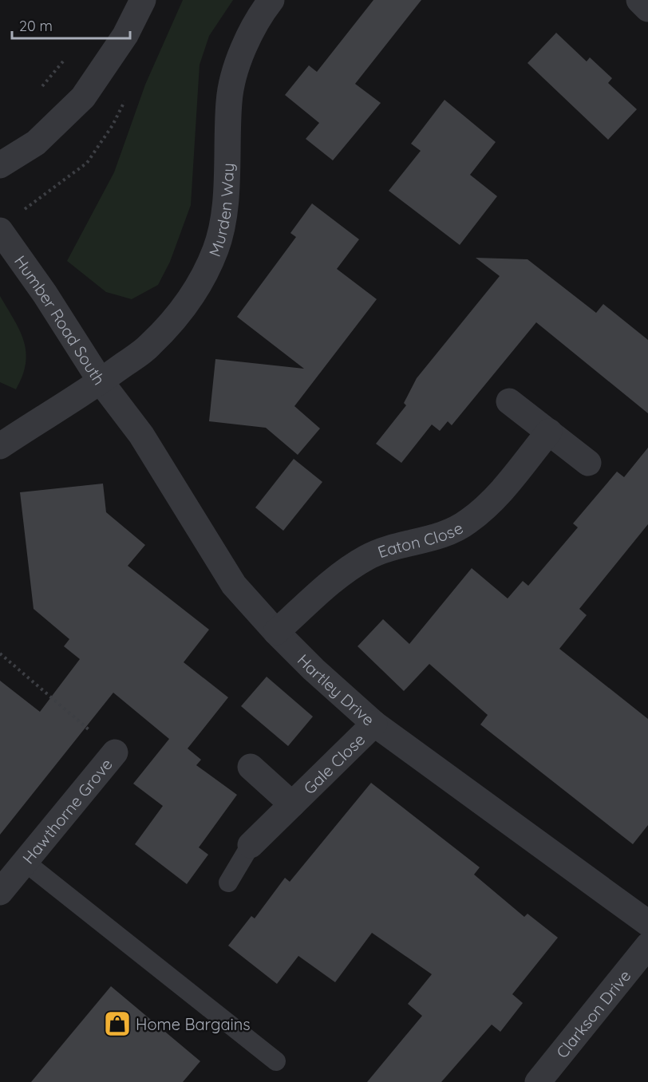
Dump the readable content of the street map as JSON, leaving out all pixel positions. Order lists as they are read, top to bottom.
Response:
{
  "streets": {
    "street": [
      "Murden Way",
      "Humber Road South",
      "Eaton Close",
      "Hartley Drive",
      "Gale Close",
      "Hawthorne Grove",
      "Clarkson Drive"
    ]
  },
  "crossings": [
    ["Murden Way", "Humber Road South"],
    ["Murden Way", "Hartley Drive"],
    ["Humber Road South", "Hartley Drive"],
    ["Eaton Close", "Hartley Drive"],
    ["Hartley Drive", "Gale Close"]
  ],
  "places": {
    "shop": ["Home Bargains"]
  },
  "scale_bar": "20 m"
}
